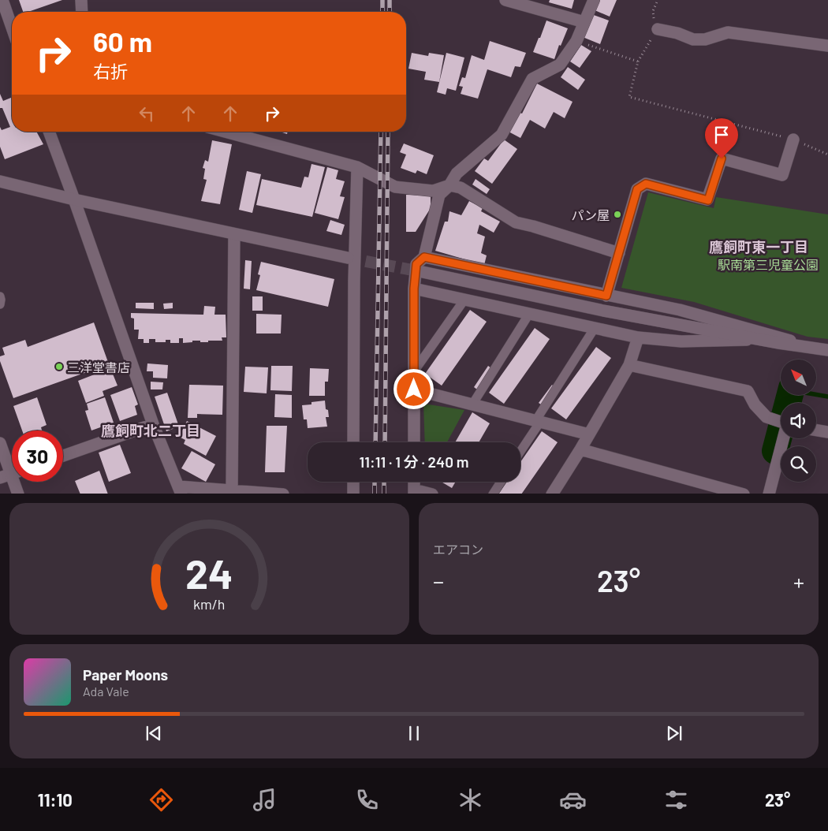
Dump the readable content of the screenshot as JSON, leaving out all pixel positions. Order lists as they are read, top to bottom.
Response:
{
  "districts": ["鷹飼町東一丁目", "鷹飼町北二丁目"],
  "parks": ["駅南第三児童公園"],
  "places": ["パン屋", "三洋堂書店"],
  "north": "top left",
  "page": {
    "turn": ["60 m", "右折"],
    "limit": "30",
    "trip": "11:11 · 1 分 · 240 m",
    "tile": "エアコン",
    "heat": ["−", "23°", "+"],
    "song": ["Paper Moons", "Ada Vale"],
    "tabs": ["11:10", "23°"],
    "gauge": ["24", "km/h"]
  }
}
